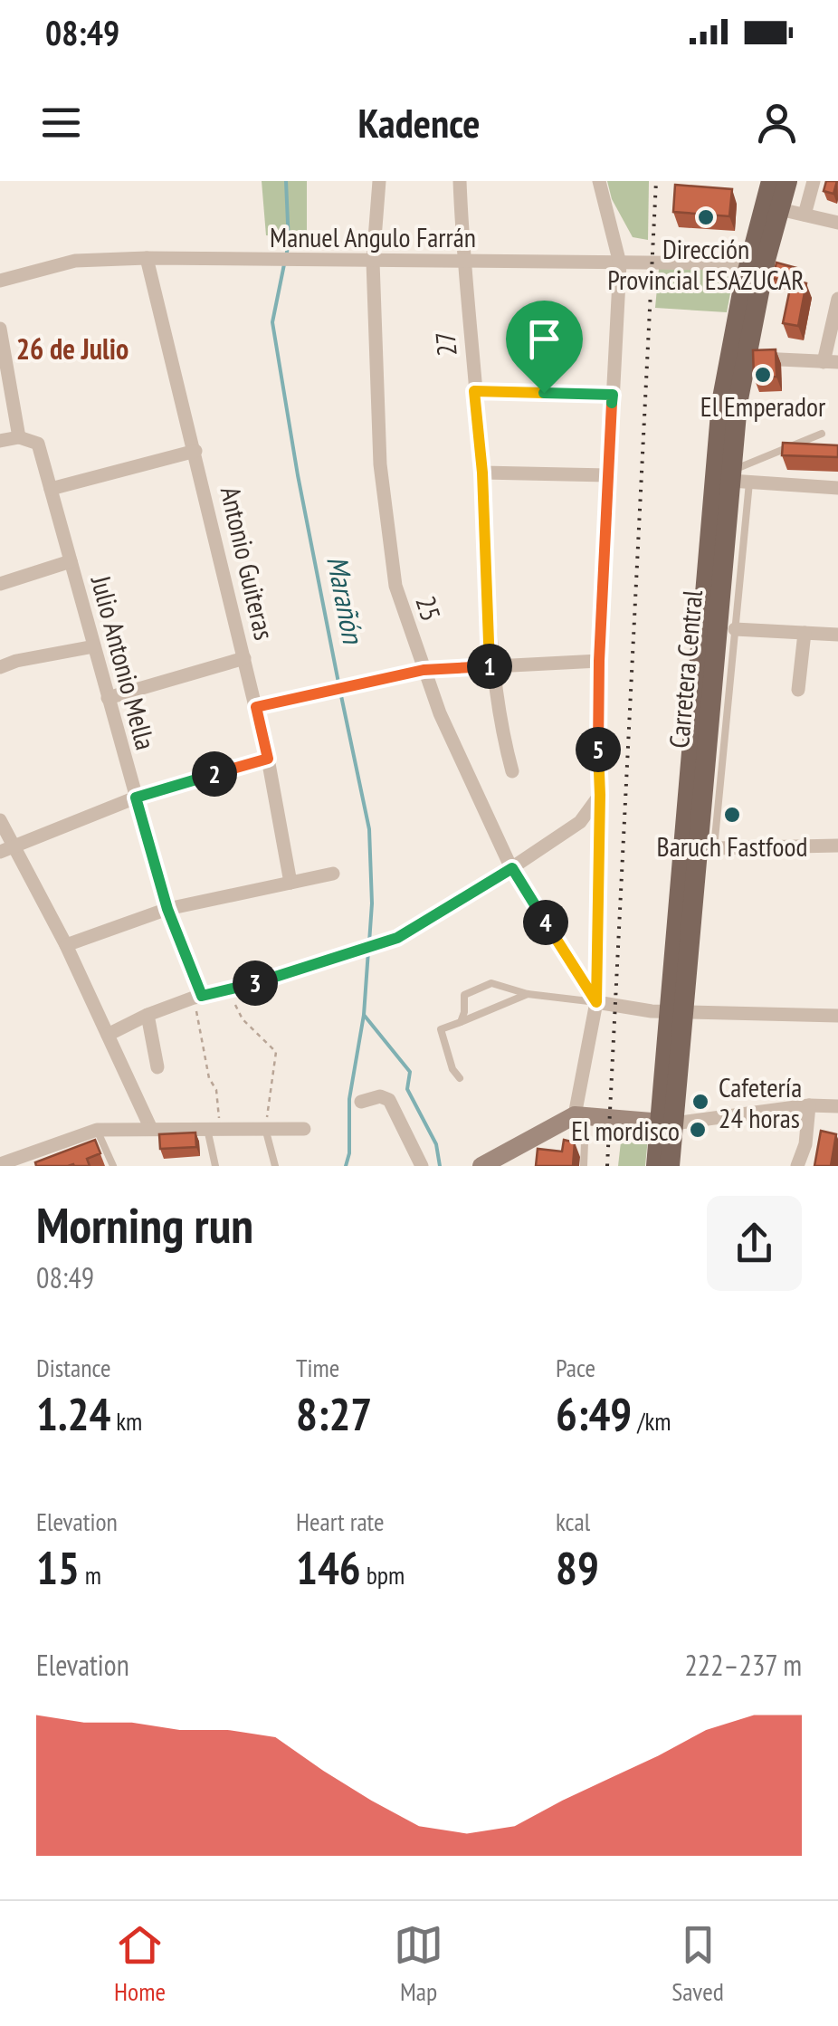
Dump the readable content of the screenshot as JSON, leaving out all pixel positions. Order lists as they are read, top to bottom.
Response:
{
  "streets": {
    "main road": ["Carretera Central"],
    "street": [
      "Manuel Angulo Farrán",
      "27",
      "Antonio Guiteras",
      "25",
      "Julio Antonio Mella"
    ]
  },
  "crossings": [
    ["Manuel Angulo Farrán", "27"],
    ["Manuel Angulo Farrán", "Antonio Guiteras"],
    ["Manuel Angulo Farrán", "25"],
    ["Manuel Angulo Farrán", "Carretera Central"]
  ],
  "districts": ["26 de Julio"],
  "water": ["Marañón"],
  "places": [
    "Dirección Provincial ESAZUCAR",
    "El Emperador",
    "Baruch Fastfood",
    "Cafetería 24 horas",
    "El mordisco"
  ],
  "page": {
    "status": "08:49",
    "header": "Kadence",
    "pins": [
      "1",
      "5",
      "2",
      "4",
      "3"
    ],
    "heading": ["Morning run", "08:49"],
    "stats": [
      ["Distance", "1.24 km"],
      ["Time", "8:27"],
      ["Pace", "6:49 /km"],
      ["Elevation", "15 m"],
      ["Heart rate", "146 bpm"],
      ["kcal", "89"]
    ],
    "chart": ["Elevation", "222–237 m"],
    "tabs": ["Home", "Map", "Saved"]
  }
}
